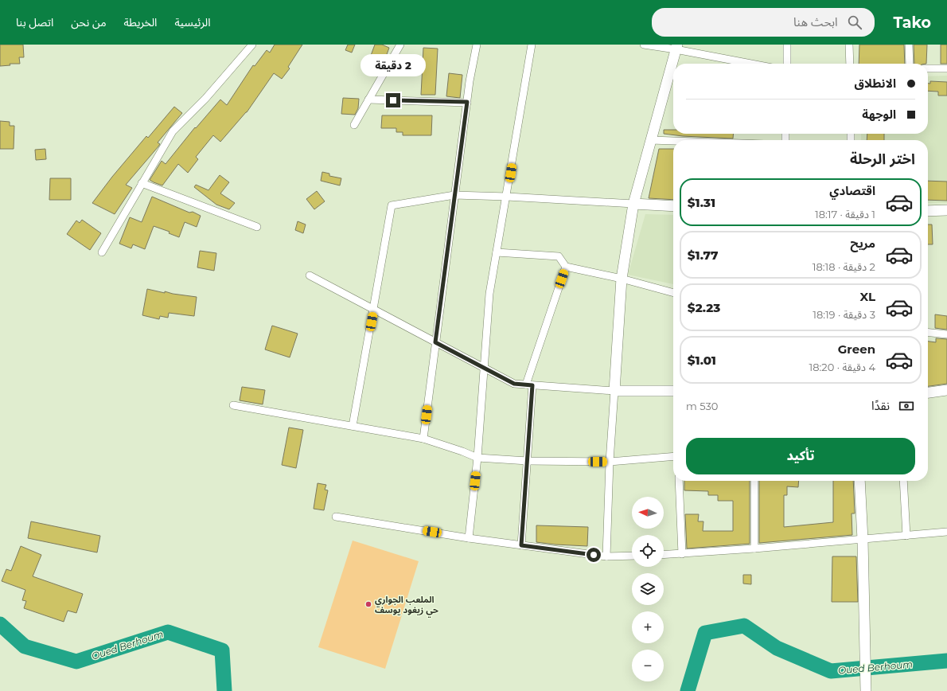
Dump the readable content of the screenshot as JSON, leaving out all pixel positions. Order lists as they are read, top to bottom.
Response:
{
  "water": ["Oued Berhoum"],
  "places": ["الملعب الجواري حي زيغود يوسف"],
  "north": "left",
  "page": {
    "header": "Tako",
    "search": "ابحث هنا",
    "nav": [
      "الرئيسية",
      "الخريطة",
      "من نحن",
      "اتصل بنا"
    ],
    "bubble": "2 دقيقة",
    "banner": ["الانطلاق", "الوجهة"],
    "heading": "اختر الرحلة",
    "list": [
      {
        "name": "اقتصادي",
        "note": "1 دقيقة · 18:17",
        "value": "$1.31"
      },
      {
        "name": "مريح",
        "note": "2 دقيقة · 18:18",
        "value": "$1.77"
      },
      {
        "name": "XL",
        "note": "3 دقيقة · 18:19",
        "value": "$2.23"
      },
      {
        "name": "Green",
        "note": "4 دقيقة · 18:20",
        "value": "$1.01"
      }
    ],
    "pay": ["نقدًا", "530 m"],
    "buttons": "تأكيد",
    "map_buttons": ["+", "−"]
  }
}
